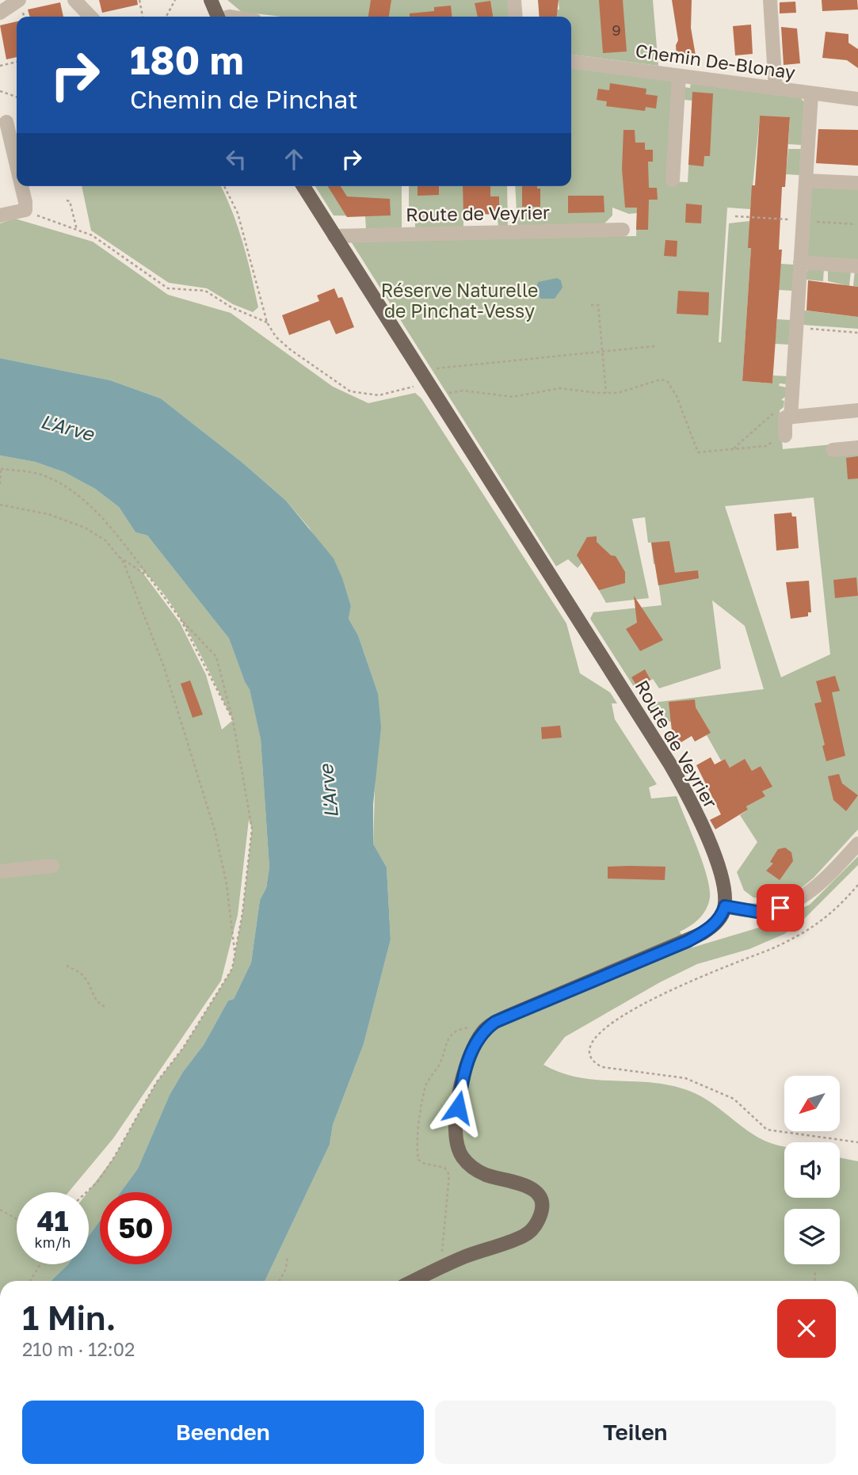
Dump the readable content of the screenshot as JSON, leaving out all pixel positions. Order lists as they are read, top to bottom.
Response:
{
  "streets": {
    "main road": ["Route de Veyrier"],
    "street": ["Chemin De-Blonay"]
  },
  "water": ["L'Arve"],
  "parks": ["Réserve Naturelle de Pinchat-Vessy"],
  "house_numbers": ["9"],
  "north": "bottom left",
  "page": {
    "turn": ["180 m", "Chemin de Pinchat"],
    "speed": "41 km/h",
    "limit": "50",
    "heading": ["1 Min.", "210 m · 12:02"],
    "buttons": ["Beenden", "Teilen"]
  }
}
